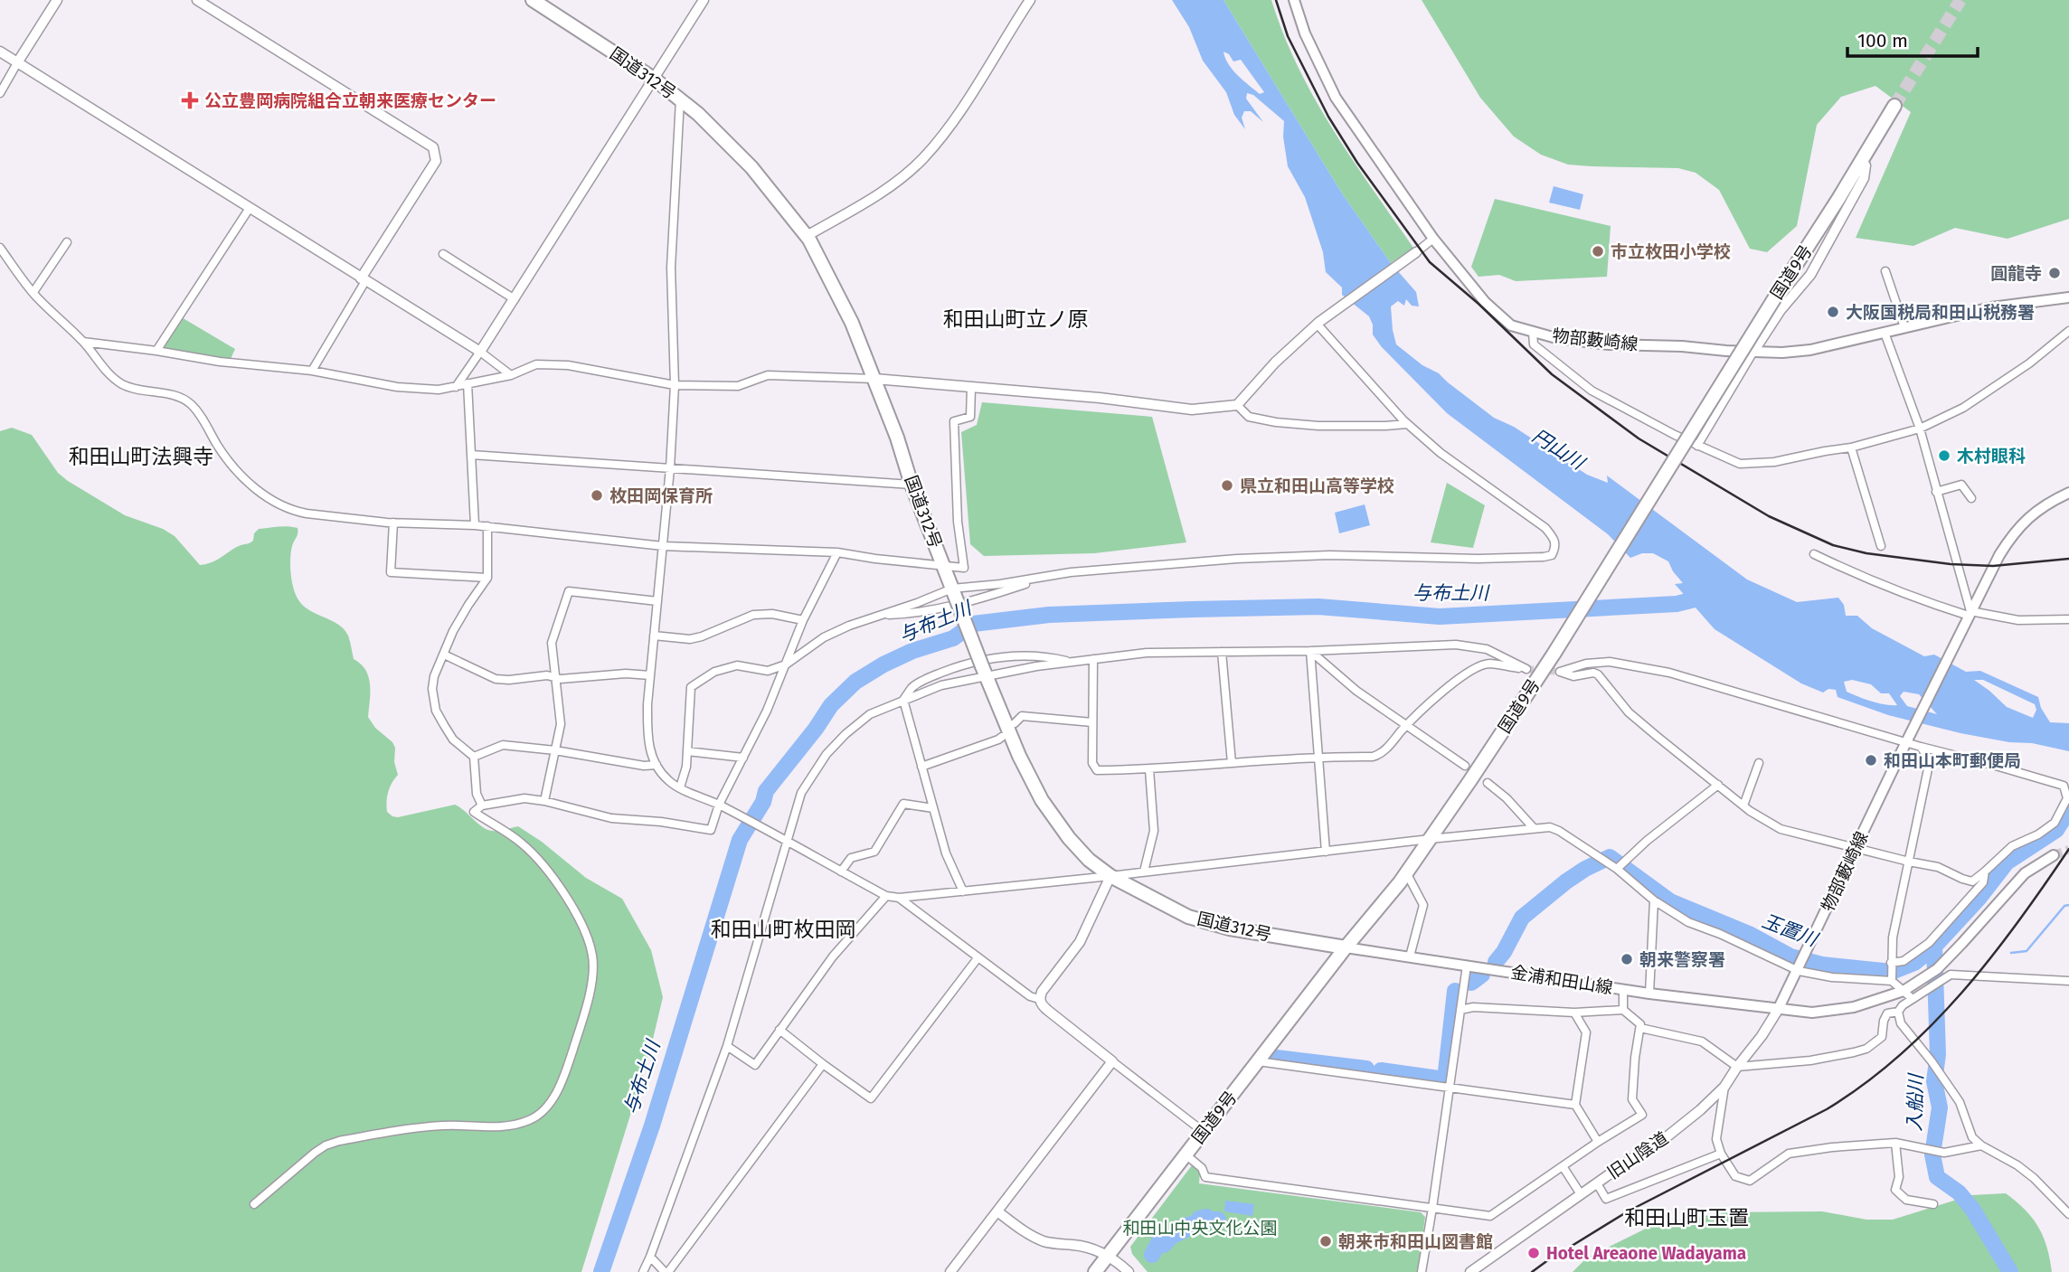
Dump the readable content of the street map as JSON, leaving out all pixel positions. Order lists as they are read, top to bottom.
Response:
{
  "streets": {
    "highway": ["国道312号", "国道9号"],
    "main road": ["物部藪崎線", "金浦和田山線"],
    "street": ["旧山陰道"]
  },
  "crossings": [
    ["国道312号", "国道9号"],
    ["国道312号", "金浦和田山線"],
    ["国道9号", "金浦和田山線"],
    ["物部藪崎線", "金浦和田山線"],
    ["物部藪崎線", "旧山陰道"],
    ["金浦和田山線", "旧山陰道"]
  ],
  "districts": [
    "和田山町立ノ原",
    "和田山町法興寺",
    "和田山町枚田岡",
    "和田山町玉置"
  ],
  "water": [
    "円山川",
    "与布土川",
    "玉置川",
    "入船川"
  ],
  "parks": ["和田山中央文化公園"],
  "places": {
    "health": ["公立豊岡病院組合立朝来医療センター"],
    "other": [
      "市立枚田小学校",
      "圓龍寺",
      "大阪国税局和田山税務署",
      "木村眼科",
      "県立和田山高等学校",
      "枚田岡保育所",
      "和田山本町郵便局",
      "朝来警察署",
      "朝来市和田山図書館",
      "Hotel Areaone Wadayama"
    ]
  },
  "scale_bar": "100 m"
}
